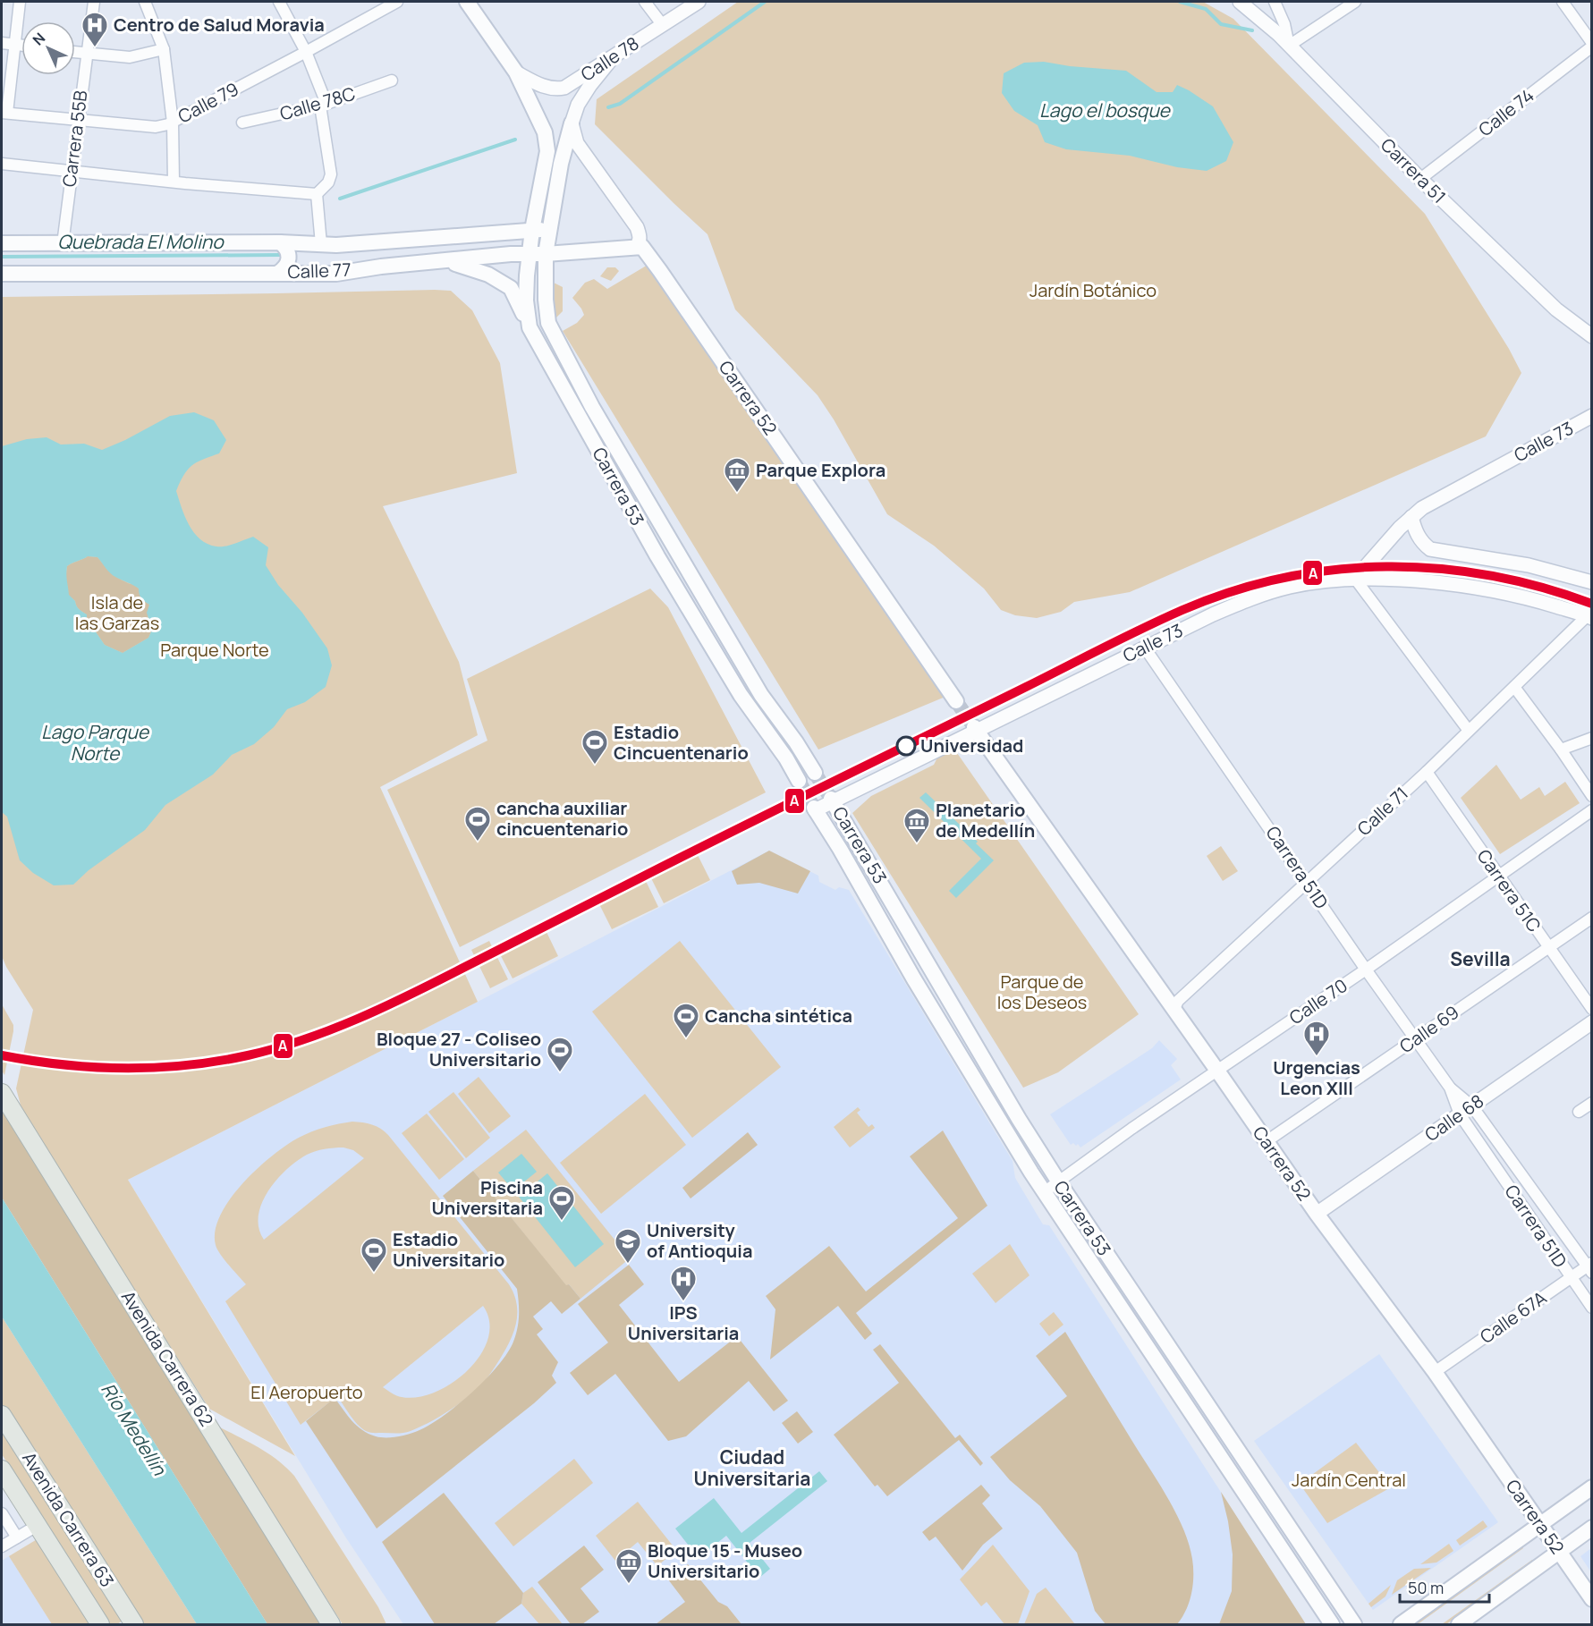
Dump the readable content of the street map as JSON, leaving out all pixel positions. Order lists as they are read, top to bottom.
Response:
{
  "streets": {
    "highway": ["Avenida Carrera 62", "Avenida Carrera 63"],
    "main road": ["Calle 77", "Carrera 52", "Carrera 53"],
    "street": [
      "Calle 78",
      "Calle 79",
      "Calle 78C",
      "Calle 74",
      "Carrera 55B",
      "Carrera 51",
      "Calle 73",
      "Calle 71",
      "Carrera 51D",
      "Carrera 51C",
      "Calle 70",
      "Calle 69",
      "Calle 68",
      "Calle 67A"
    ]
  },
  "crossings": [
    ["Calle 79", "Carrera 55B"],
    ["Calle 74", "Carrera 51"],
    ["Carrera 55B", "Calle 77"],
    ["Calle 77", "Carrera 52"],
    ["Calle 77", "Carrera 53"],
    ["Carrera 52", "Calle 73"],
    ["Carrera 52", "Calle 71"],
    ["Carrera 52", "Calle 70"],
    ["Carrera 52", "Calle 69"],
    ["Carrera 52", "Calle 68"],
    ["Carrera 52", "Calle 67A"],
    ["Calle 73", "Carrera 53"],
    ["Calle 73", "Carrera 51D"],
    ["Carrera 53", "Calle 70"],
    ["Calle 71", "Carrera 51D"],
    ["Calle 71", "Carrera 51C"],
    ["Carrera 51D", "Calle 70"],
    ["Carrera 51D", "Calle 69"],
    ["Carrera 51D", "Calle 68"],
    ["Carrera 51D", "Calle 67A"],
    ["Carrera 51C", "Calle 70"],
    ["Carrera 51C", "Calle 69"]
  ],
  "districts": ["Sevilla", "Ciudad Universitaria"],
  "water": [
    "Lago el bosque",
    "Quebrada El Molino",
    "Lago Parque Norte",
    "Río Medellín"
  ],
  "parks": [
    "Jardín Botánico",
    "Isla de las Garzas",
    "Parque Norte",
    "Parque de los Deseos",
    "El Aeropuerto",
    "Jardín Central"
  ],
  "places": {
    "hospital": ["Centro de Salud Moravia", "Urgencias Leon XIII", "IPS Universitaria"],
    "museum": ["Parque Explora", "Planetario de Medellín", "Bloque 15 - Museo Universitario"],
    "other": ["Universidad"],
    "sports": [
      "Estadio Cincuentenario",
      "cancha auxiliar cincuentenario",
      "Cancha sintética",
      "Bloque 27 - Coliseo Universitario",
      "Piscina Universitaria",
      "Estadio Universitario"
    ],
    "school or university": ["University of Antioquia"]
  },
  "lines": ["transit line A"],
  "scale_bar": "50 m",
  "north": "top left"
}
